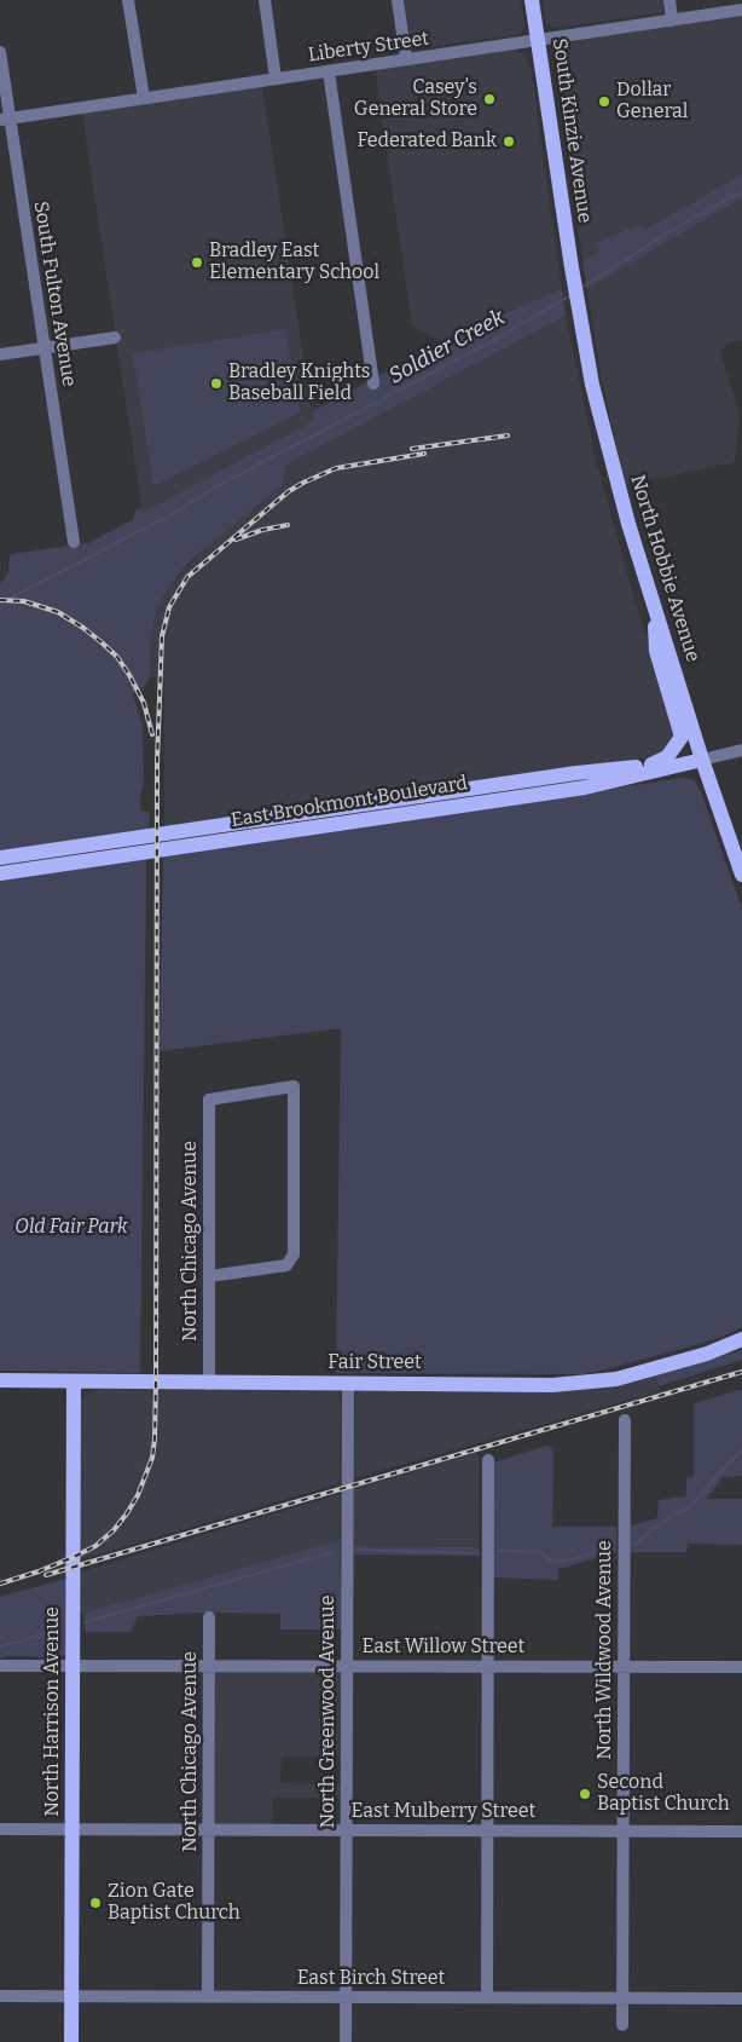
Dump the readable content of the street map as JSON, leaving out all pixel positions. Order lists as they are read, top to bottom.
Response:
{
  "streets": {
    "main road": [
      "South Kinzie Avenue",
      "North Hobbie Avenue",
      "East Brookmont Boulevard",
      "Fair Street",
      "North Harrison Avenue"
    ],
    "street": [
      "Liberty Street",
      "South Fulton Avenue",
      "North Chicago Avenue",
      "East Willow Street",
      "North Wildwood Avenue",
      "North Greenwood Avenue",
      "East Mulberry Street",
      "East Birch Street"
    ]
  },
  "crossings": [
    ["Liberty Street", "South Kinzie Avenue"],
    ["Liberty Street", "South Fulton Avenue"],
    ["South Kinzie Avenue", "North Hobbie Avenue"],
    ["North Hobbie Avenue", "East Brookmont Boulevard"],
    ["North Chicago Avenue", "Fair Street"],
    ["North Chicago Avenue", "East Willow Street"],
    ["North Chicago Avenue", "East Mulberry Street"],
    ["North Chicago Avenue", "East Birch Street"],
    ["Fair Street", "North Harrison Avenue"],
    ["Fair Street", "North Greenwood Avenue"],
    ["East Willow Street", "North Wildwood Avenue"],
    ["East Willow Street", "North Harrison Avenue"],
    ["East Willow Street", "North Greenwood Avenue"],
    ["North Wildwood Avenue", "East Mulberry Street"],
    ["North Wildwood Avenue", "East Birch Street"],
    ["North Harrison Avenue", "East Mulberry Street"],
    ["North Harrison Avenue", "East Birch Street"],
    ["North Greenwood Avenue", "East Mulberry Street"],
    ["North Greenwood Avenue", "East Birch Street"]
  ],
  "water": ["Soldier Creek"],
  "parks": ["Old Fair Park"],
  "places": [
    "Casey's General Store",
    "Dollar General",
    "Federated Bank",
    "Bradley East Elementary School",
    "Bradley Knights Baseball Field",
    "Second Baptist Church",
    "Zion Gate Baptist Church"
  ]
}
